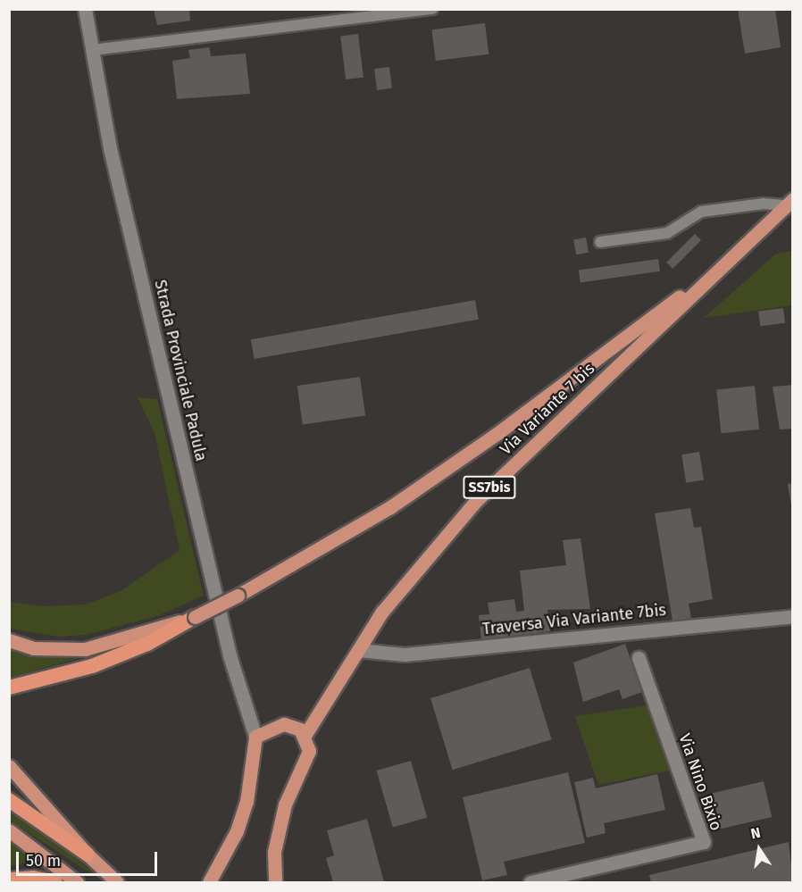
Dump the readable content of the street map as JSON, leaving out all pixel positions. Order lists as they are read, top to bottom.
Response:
{
  "streets": {
    "main road": ["Via Variante 7 bis", "SS7bis"],
    "street": ["Strada Provinciale Padula", "Traversa Via Variante 7bis", "Via Nino Bixio"]
  },
  "crossings": [
    ["Via Variante 7 bis", "SS7bis"],
    ["Via Variante 7 bis", "Traversa Via Variante 7bis"]
  ],
  "scale_bar": "50 m",
  "north": "top"
}
